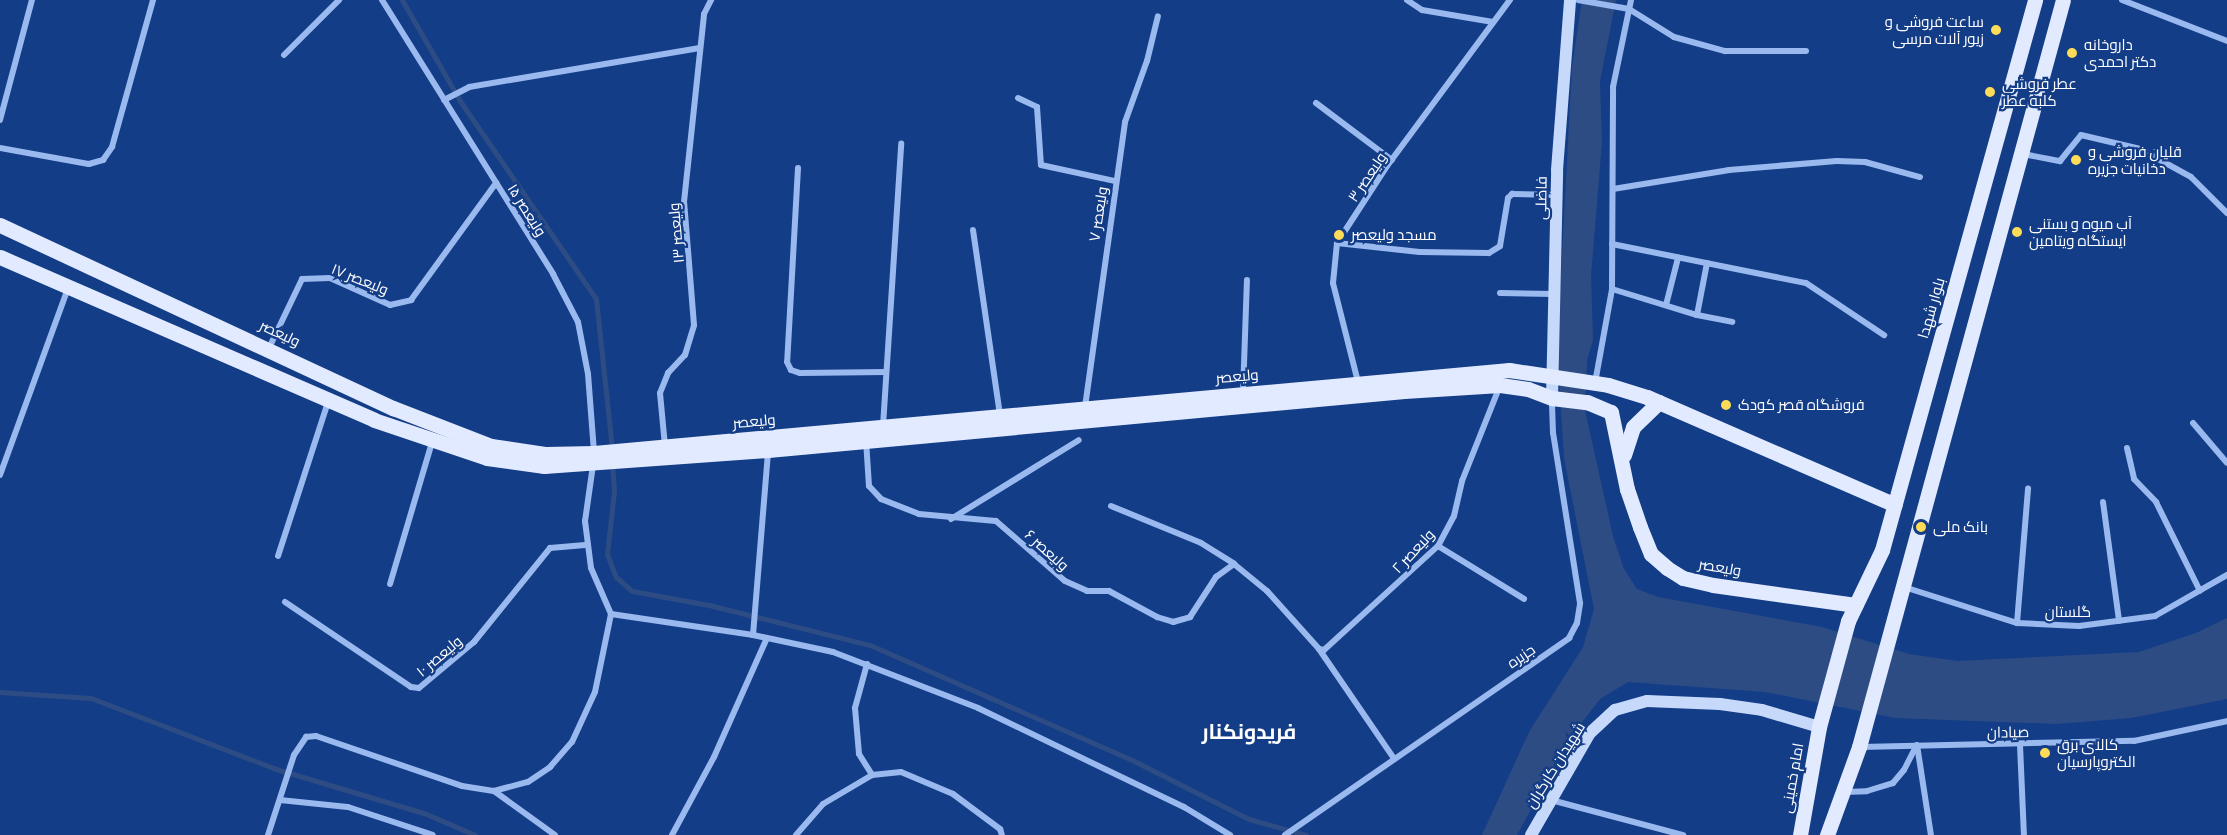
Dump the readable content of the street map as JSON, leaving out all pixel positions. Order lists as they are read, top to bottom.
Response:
{
  "streets": {
    "main road": [
      "فاضلی",
      "بلوار شهدا",
      "ولیعصر",
      "شهیدان کارگران",
      "امام خمینی"
    ],
    "street": [
      "ولیعصر ۳",
      "ولیعصر ۱۵",
      "ولیعصر ۷",
      "ولیعصر ۱۳",
      "ولیعصر ۱۷",
      "ولیعصر ۶",
      "ولیعصر ۲",
      "گلستان",
      "ولیعصر ۱۰",
      "جزیره",
      "صیادان"
    ]
  },
  "crossings": [
    ["ولیعصر ۳", "ولیعصر"],
    ["فاضلی", "ولیعصر"],
    ["فاضلی", "جزیره"],
    ["ولیعصر ۱۵", "ولیعصر ۱۷"],
    ["ولیعصر ۱۵", "ولیعصر"],
    ["ولیعصر ۷", "ولیعصر"],
    ["ولیعصر ۱۳", "ولیعصر"],
    ["ولیعصر ۱۷", "ولیعصر"],
    ["بلوار شهدا", "ولیعصر"],
    ["بلوار شهدا", "امام خمینی"],
    ["ولیعصر", "ولیعصر ۶"],
    ["ولیعصر", "ولیعصر ۲"],
    ["ولیعصر", "جزیره"],
    ["شهیدان کارگران", "امام خمینی"]
  ],
  "districts": ["فریدونکنار"],
  "places": [
    "ساعت فروشی و زیور آلات مرسی",
    "داروخانه دکتر احمدی",
    "عطر فروشی کلبه عطر",
    "قلیان فروشی و دخانیات جزیره",
    "آب میوه و بستنی ایستگاه ویتامین",
    "مسجد ولیعصر",
    "فروشگاه قصر کودک",
    "بانک ملی",
    "کالای برق الکتروپارسیان"
  ]
}
